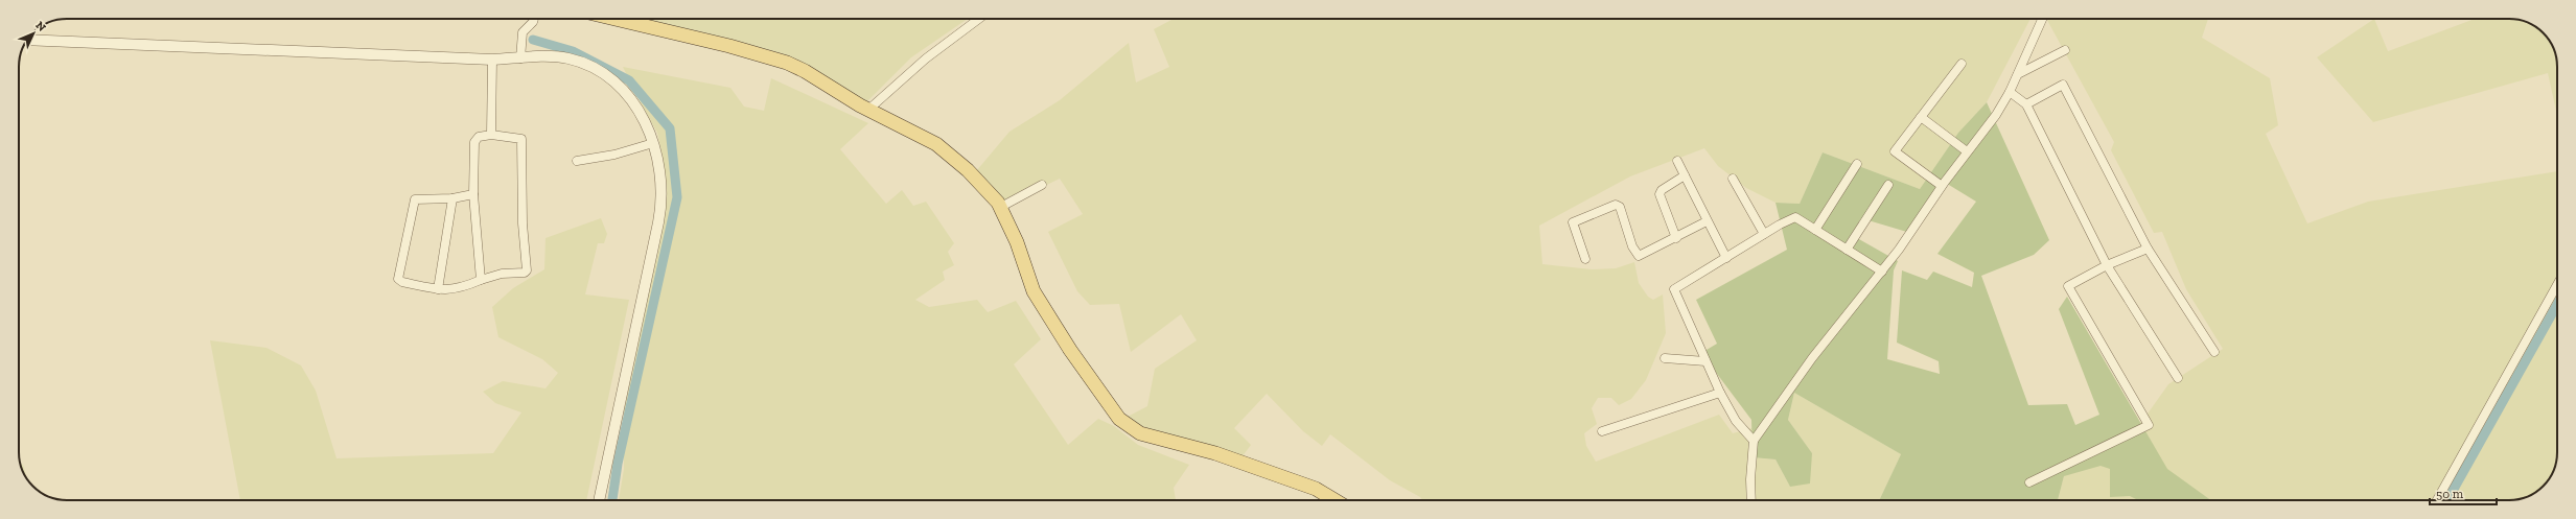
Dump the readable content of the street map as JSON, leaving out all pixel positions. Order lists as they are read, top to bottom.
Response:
{
  "scale_bar": "50 m",
  "north": "top right"
}
